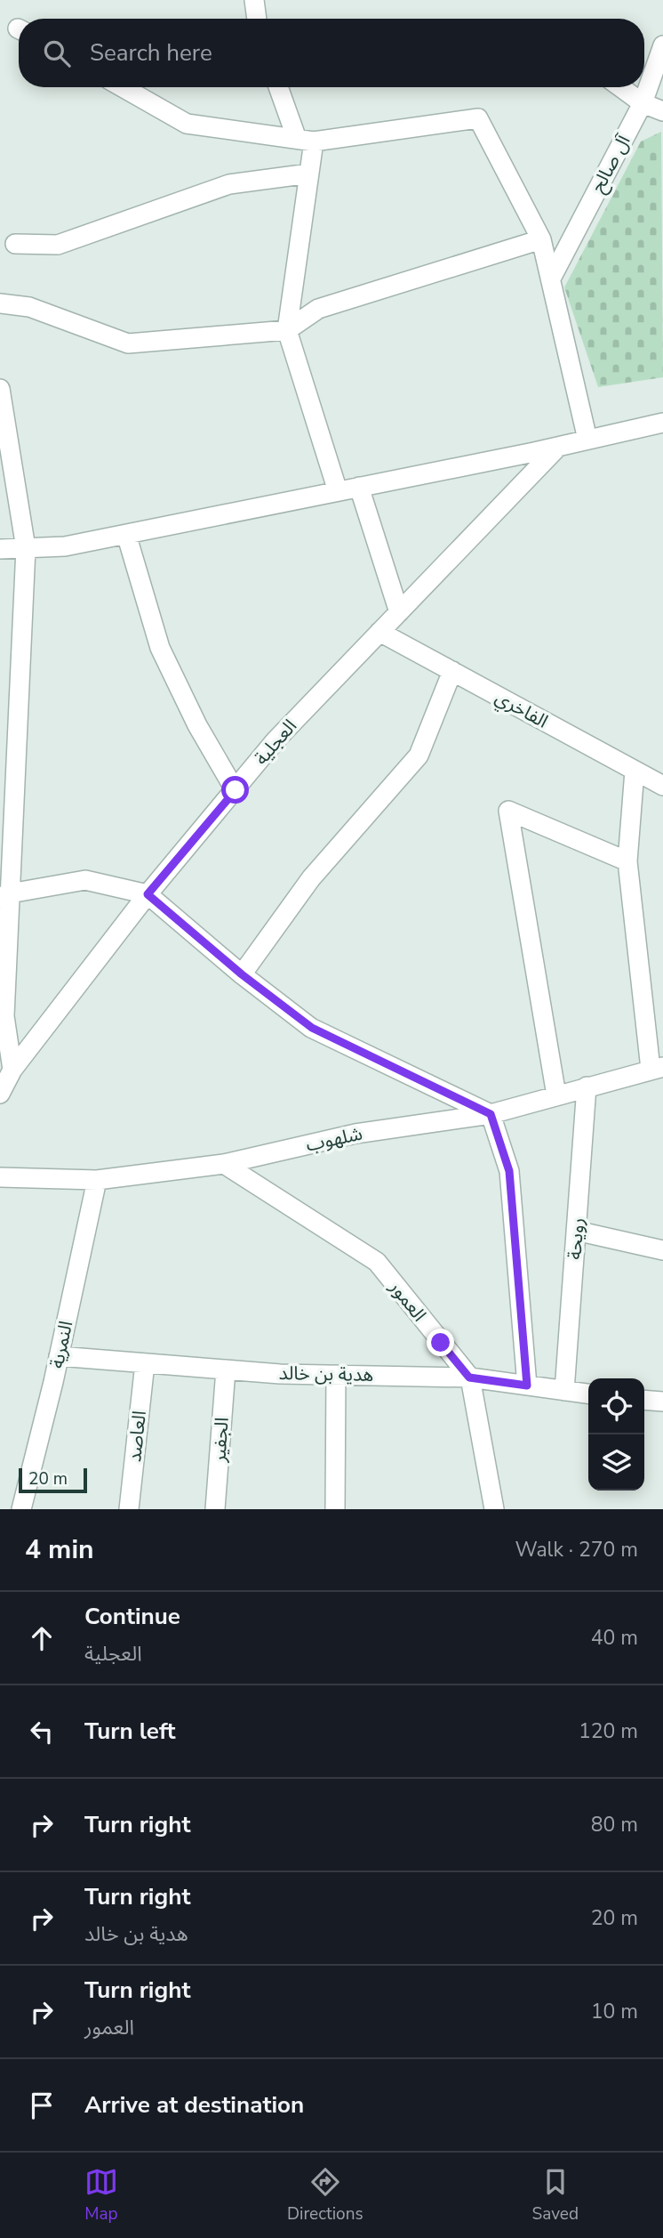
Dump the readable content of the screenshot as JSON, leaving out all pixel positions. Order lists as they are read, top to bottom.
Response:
{
  "streets": {
    "street": [
      "آل صالح",
      "الفاخري",
      "العجلية",
      "شلهوب",
      "رويحة",
      "العمور",
      "النمرية",
      "هدية بن خالد",
      "العاصد",
      "الجفير"
    ]
  },
  "crossings": [
    ["الفاخري", "العجلية"],
    ["شلهوب", "رويحة"],
    ["شلهوب", "العمور"],
    ["شلهوب", "النمرية"],
    ["رويحة", "هدية بن خالد"],
    ["العمور", "هدية بن خالد"],
    ["النمرية", "هدية بن خالد"],
    ["هدية بن خالد", "العاصد"],
    ["هدية بن خالد", "الجفير"]
  ],
  "scale_bar": "20 m",
  "page": {
    "search": "Search here",
    "scale": "20 m",
    "heading": ["4 min", "Walk · 270 m"],
    "list": [
      ["Continue", "العجلية", "40 m"],
      ["Turn left", "120 m"],
      ["Turn right", "80 m"],
      ["Turn right", "هدية بن خالد", "20 m"],
      ["Turn right", "العمور", "10 m"],
      "Arrive at destination"
    ],
    "nav": ["Map", "Directions", "Saved"]
  }
}
